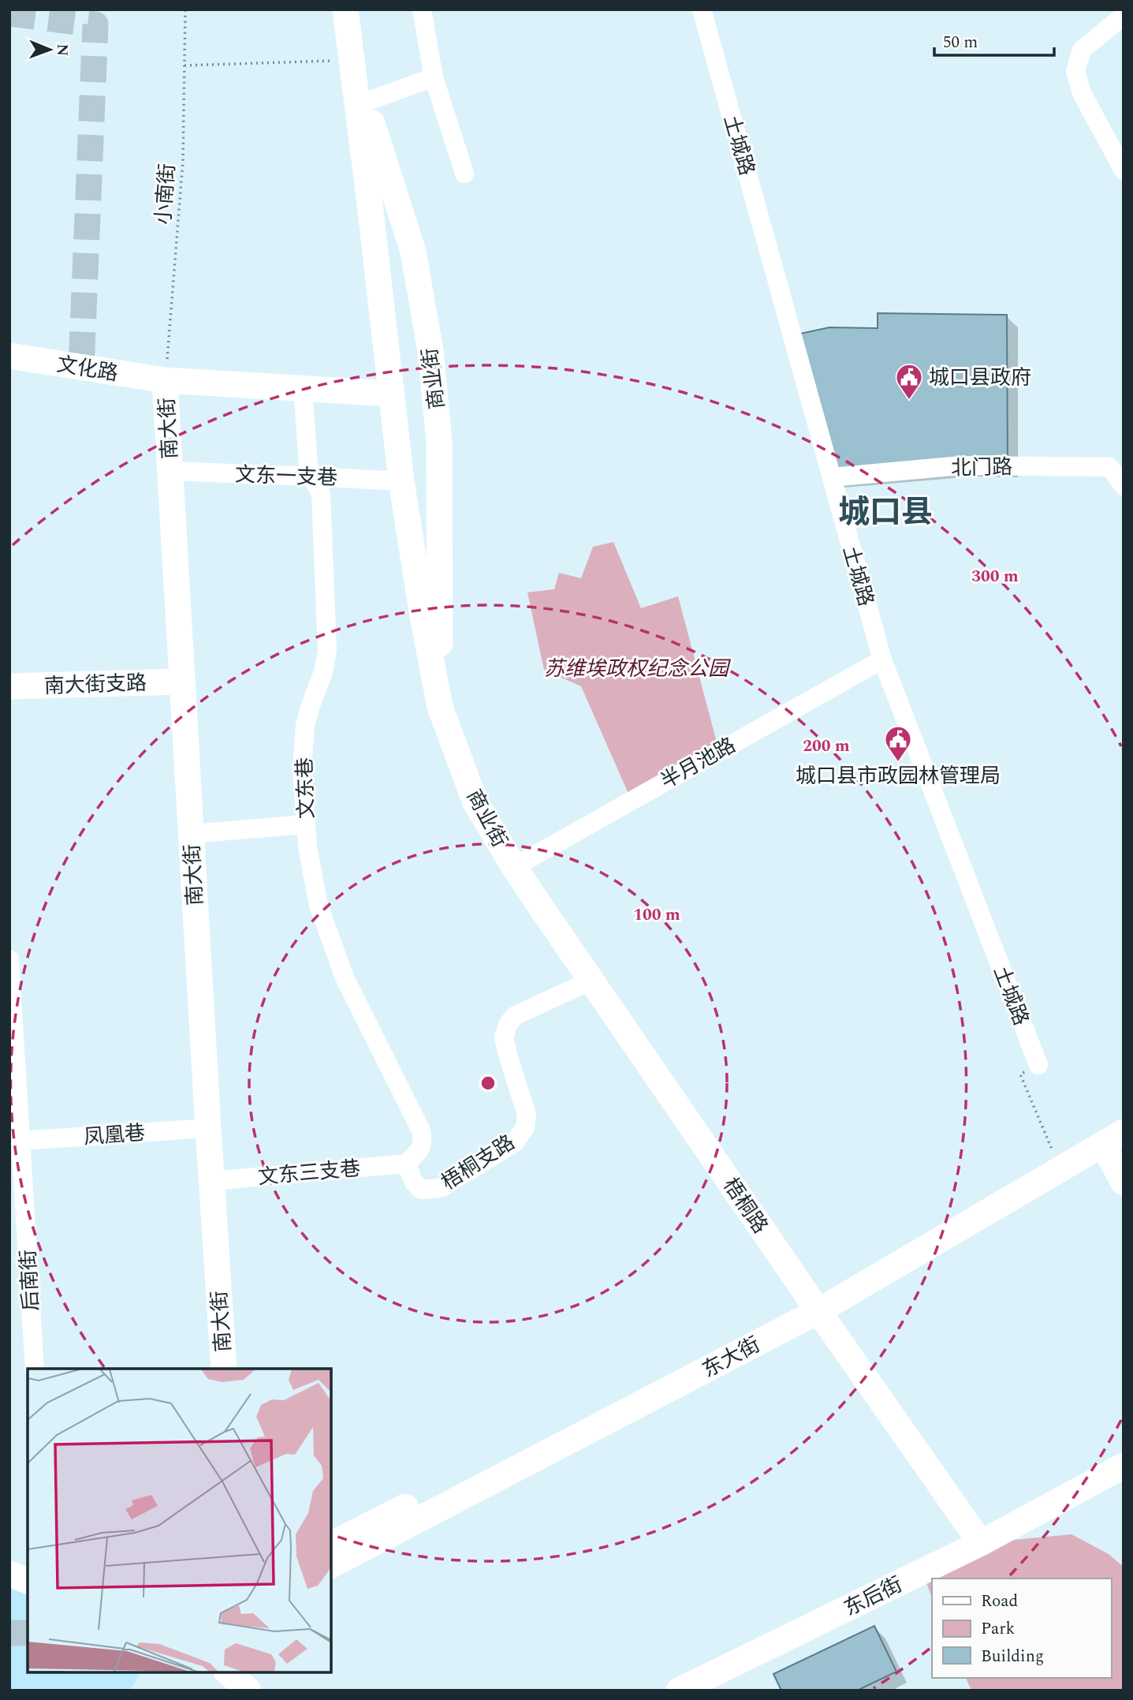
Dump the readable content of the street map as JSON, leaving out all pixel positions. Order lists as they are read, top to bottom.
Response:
{
  "streets": {
    "street": [
      "土城路",
      "文化路",
      "商业街",
      "南大街",
      "北门路",
      "文东一支巷",
      "南大街支路",
      "半月池路",
      "文东巷",
      "凤凰巷",
      "梧桐支路",
      "文东三支巷",
      "梧桐路",
      "后南街",
      "东大街",
      "东后街"
    ],
    "path": ["小南街"]
  },
  "crossings": [
    ["土城路", "北门路"],
    ["土城路", "半月池路"],
    ["小南街", "文化路"],
    ["小南街", "南大街"],
    ["文化路", "商业街"],
    ["文化路", "南大街"],
    ["文化路", "文东巷"],
    ["商业街", "文东一支巷"],
    ["商业街", "半月池路"],
    ["商业街", "梧桐路"],
    ["南大街", "文东一支巷"],
    ["南大街", "南大街支路"],
    ["南大街", "凤凰巷"],
    ["南大街", "文东三支巷"],
    ["文东一支巷", "文东巷"],
    ["半月池路", "梧桐路"],
    ["文东巷", "梧桐支路"],
    ["文东巷", "文东三支巷"],
    ["凤凰巷", "后南街"],
    ["梧桐支路", "文东三支巷"],
    ["梧桐支路", "梧桐路"],
    ["梧桐路", "东大街"],
    ["梧桐路", "东后街"]
  ],
  "districts": ["城口县"],
  "parks": ["苏维埃政权纪念公园"],
  "places": {
    "public building": ["城口县政府", "城口县市政园林管理局"]
  },
  "legend": ["Road", "Park", "Building"],
  "scale_bar": "50 m",
  "north": "right",
  "rings": ["300 m", "200 m", "100 m"]
}
